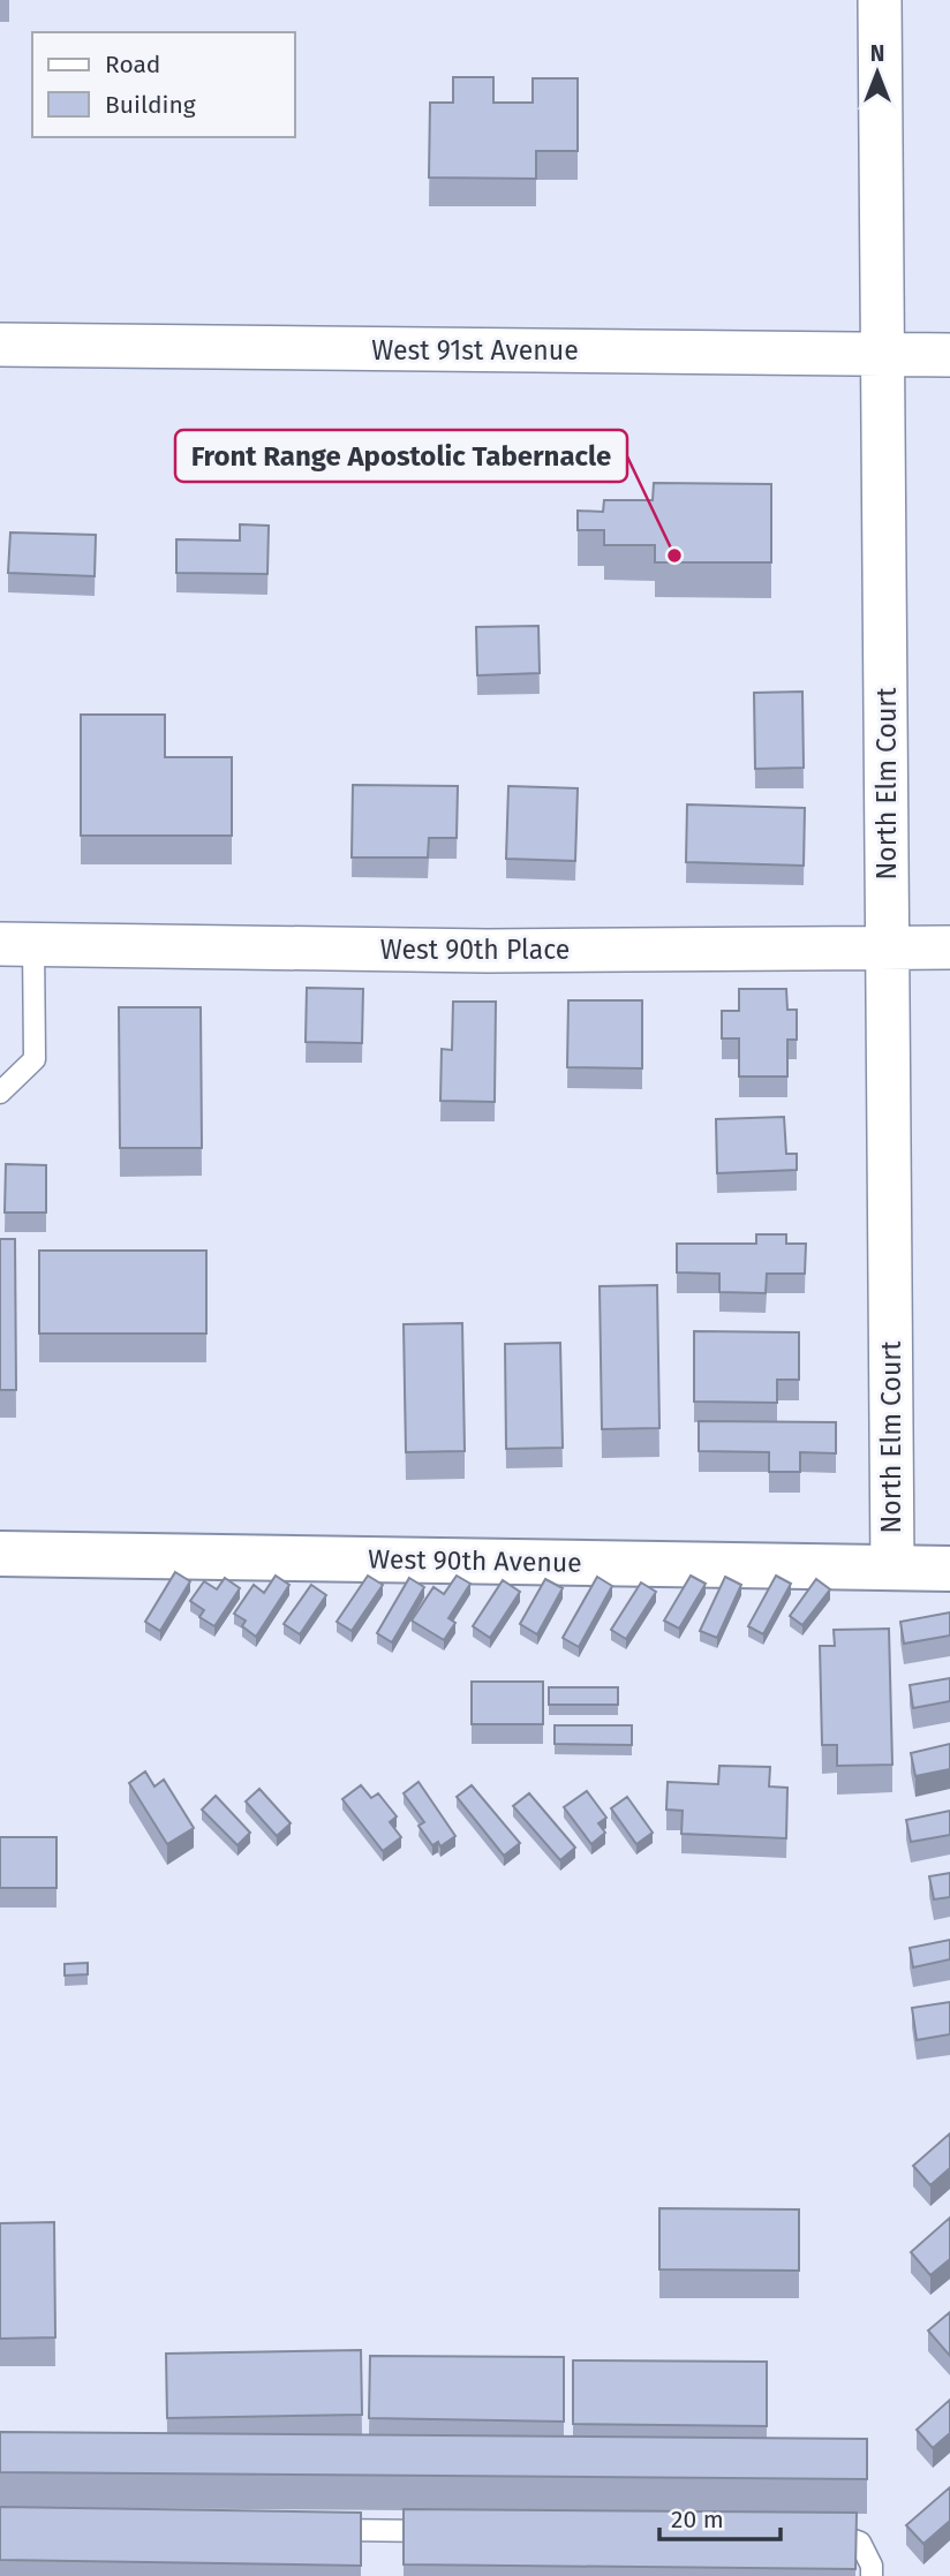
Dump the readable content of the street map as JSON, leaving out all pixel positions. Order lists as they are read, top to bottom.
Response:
{
  "streets": {
    "street": [
      "West 91st Avenue",
      "North Elm Court",
      "West 90th Place",
      "West 90th Avenue"
    ]
  },
  "crossings": [
    ["West 91st Avenue", "North Elm Court"],
    ["North Elm Court", "West 90th Place"],
    ["North Elm Court", "West 90th Avenue"]
  ],
  "places": ["Front Range Apostolic Tabernacle"],
  "legend": ["Road", "Building"],
  "scale_bar": "20 m",
  "north": "top"
}
